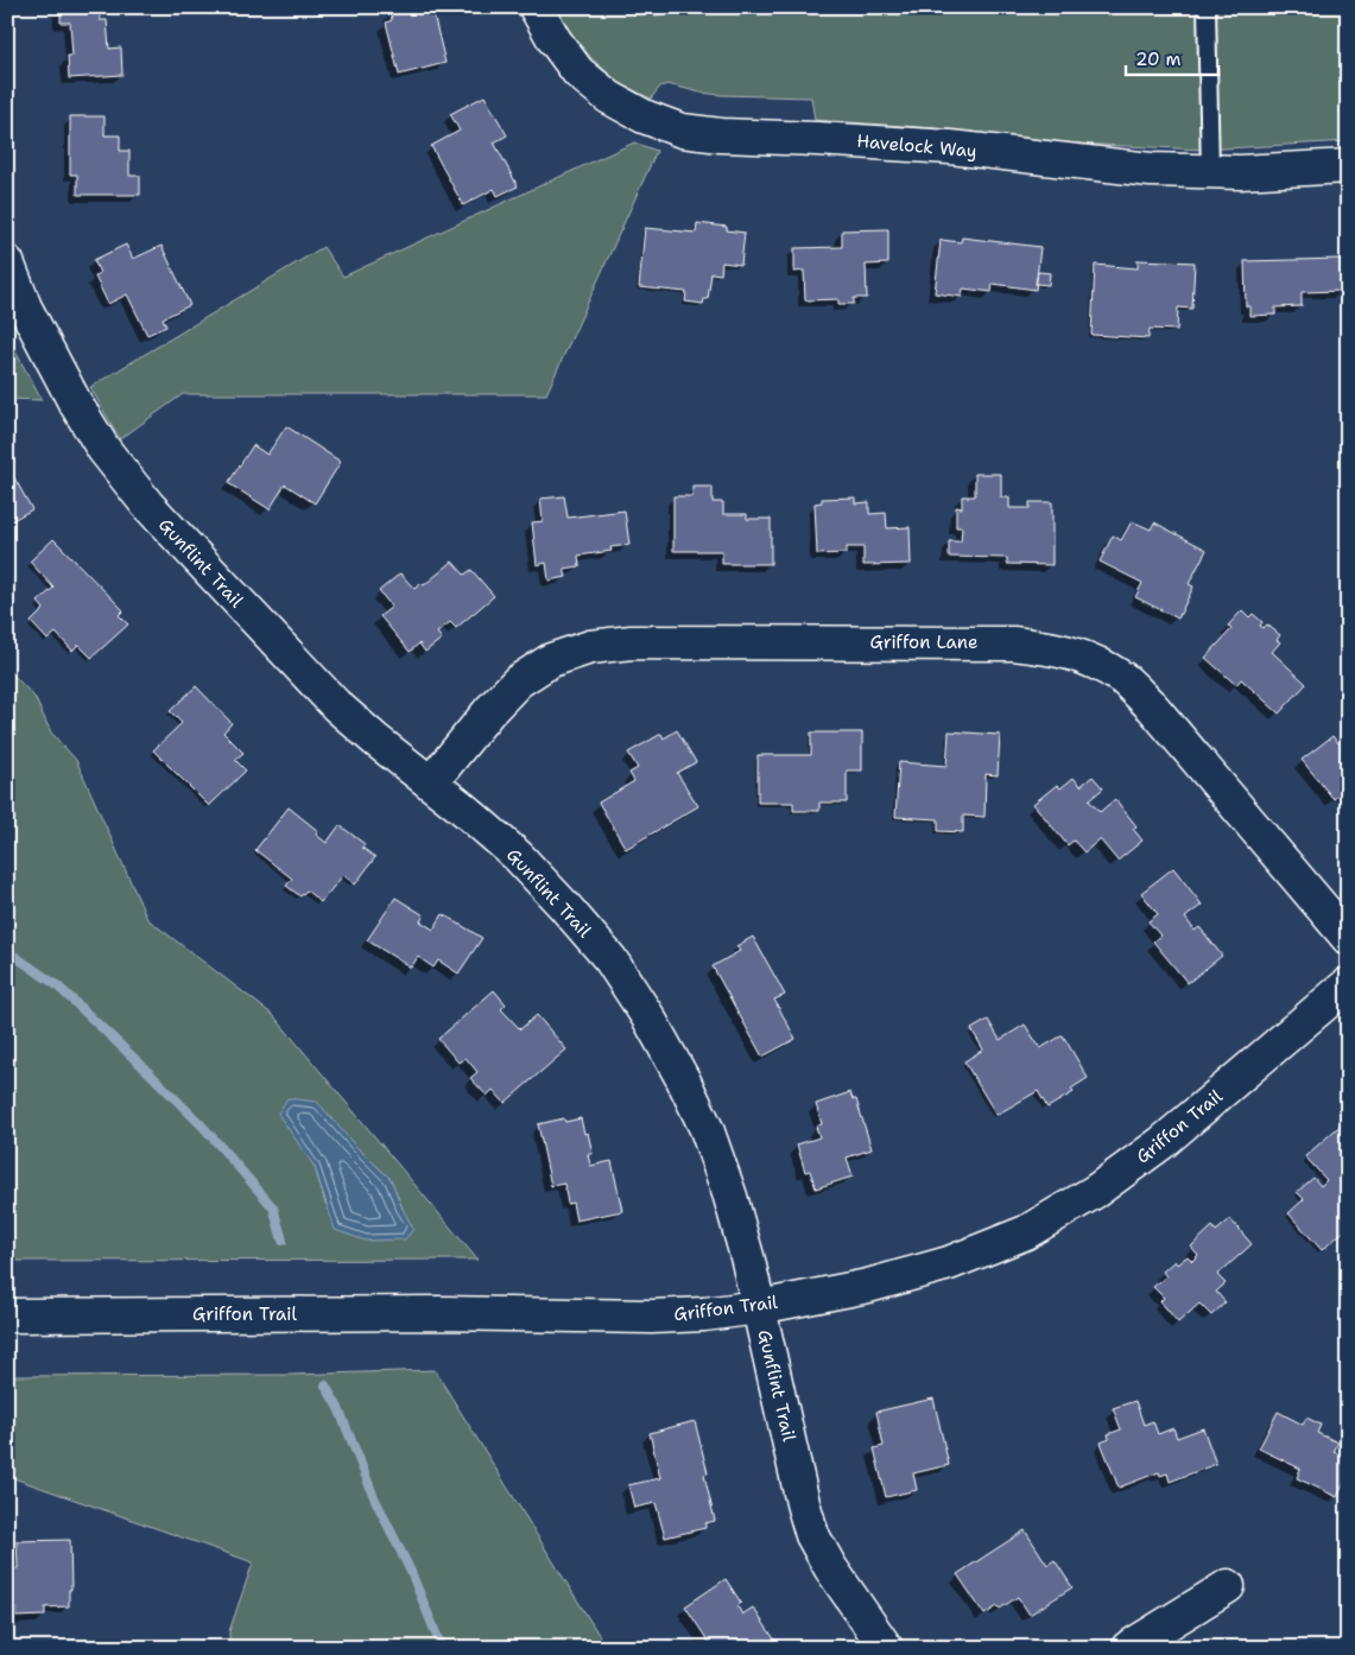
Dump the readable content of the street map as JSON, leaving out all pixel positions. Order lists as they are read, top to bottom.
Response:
{
  "streets": {
    "street": [
      "Havelock Way",
      "Gunflint Trail",
      "Griffon Lane",
      "Griffon Trail"
    ]
  },
  "crossings": [
    ["Gunflint Trail", "Griffon Lane"],
    ["Gunflint Trail", "Griffon Trail"]
  ],
  "scale_bar": "20 m"
}
